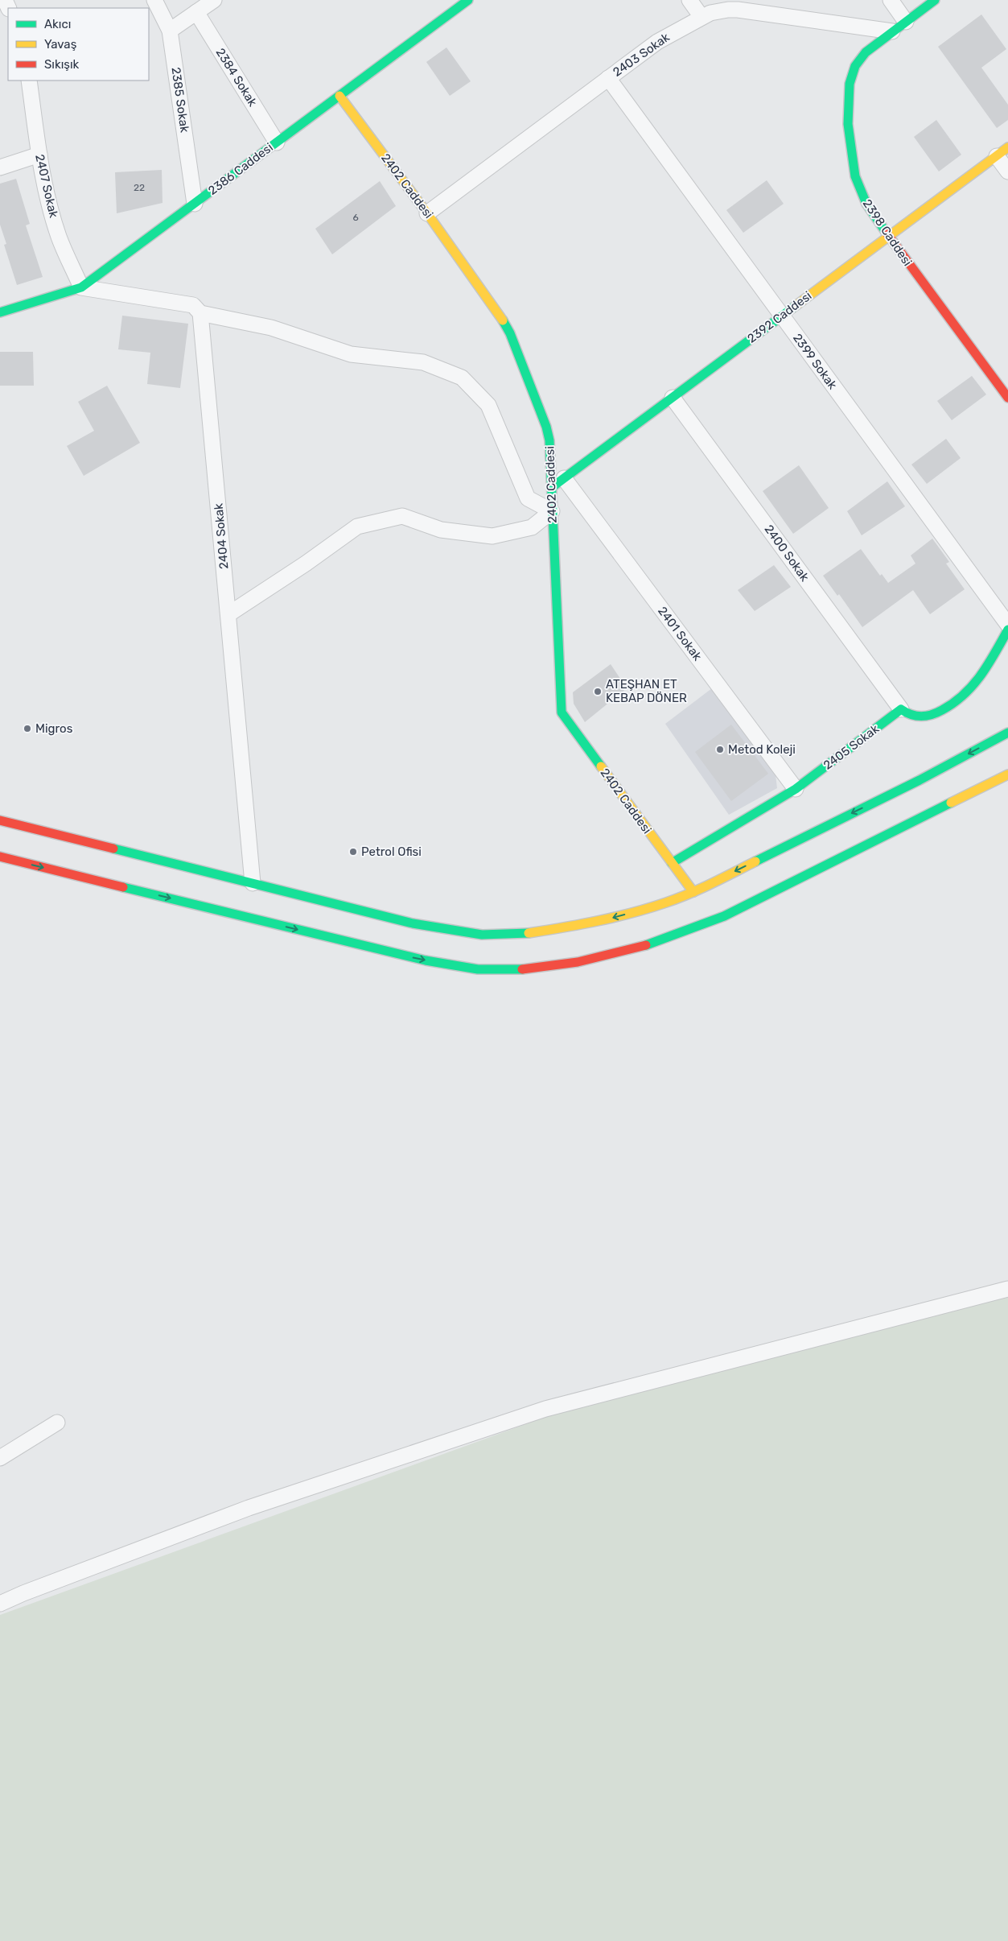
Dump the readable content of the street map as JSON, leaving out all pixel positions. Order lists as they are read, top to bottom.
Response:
{
  "streets": {
    "street": [
      "2403 Sokak",
      "2384 Sokak",
      "2385 Sokak",
      "2386 Caddesi",
      "2407 Sokak",
      "2402 Caddesi",
      "2398 Caddesi",
      "2392 Caddesi",
      "2399 Sokak",
      "2404 Sokak",
      "2400 Sokak",
      "2401 Sokak",
      "2405 Sokak"
    ]
  },
  "crossings": [
    ["2403 Sokak", "2402 Caddesi"],
    ["2403 Sokak", "2398 Caddesi"],
    ["2403 Sokak", "2399 Sokak"],
    ["2384 Sokak", "2386 Caddesi"],
    ["2385 Sokak", "2386 Caddesi"],
    ["2386 Caddesi", "2407 Sokak"],
    ["2386 Caddesi", "2402 Caddesi"],
    ["2402 Caddesi", "2392 Caddesi"],
    ["2402 Caddesi", "2405 Sokak"],
    ["2398 Caddesi", "2392 Caddesi"],
    ["2392 Caddesi", "2399 Sokak"],
    ["2392 Caddesi", "2400 Sokak"],
    ["2392 Caddesi", "2401 Sokak"],
    ["2400 Sokak", "2405 Sokak"],
    ["2401 Sokak", "2405 Sokak"]
  ],
  "places": [
    "ATEŞHAN ET KEBAP DÖNER",
    "Migros",
    "Metod Koleji",
    "Petrol Ofisi"
  ],
  "house_numbers": ["22", "6"],
  "legend": ["Akıcı", "Yavaş", "Sıkışık"]
}
